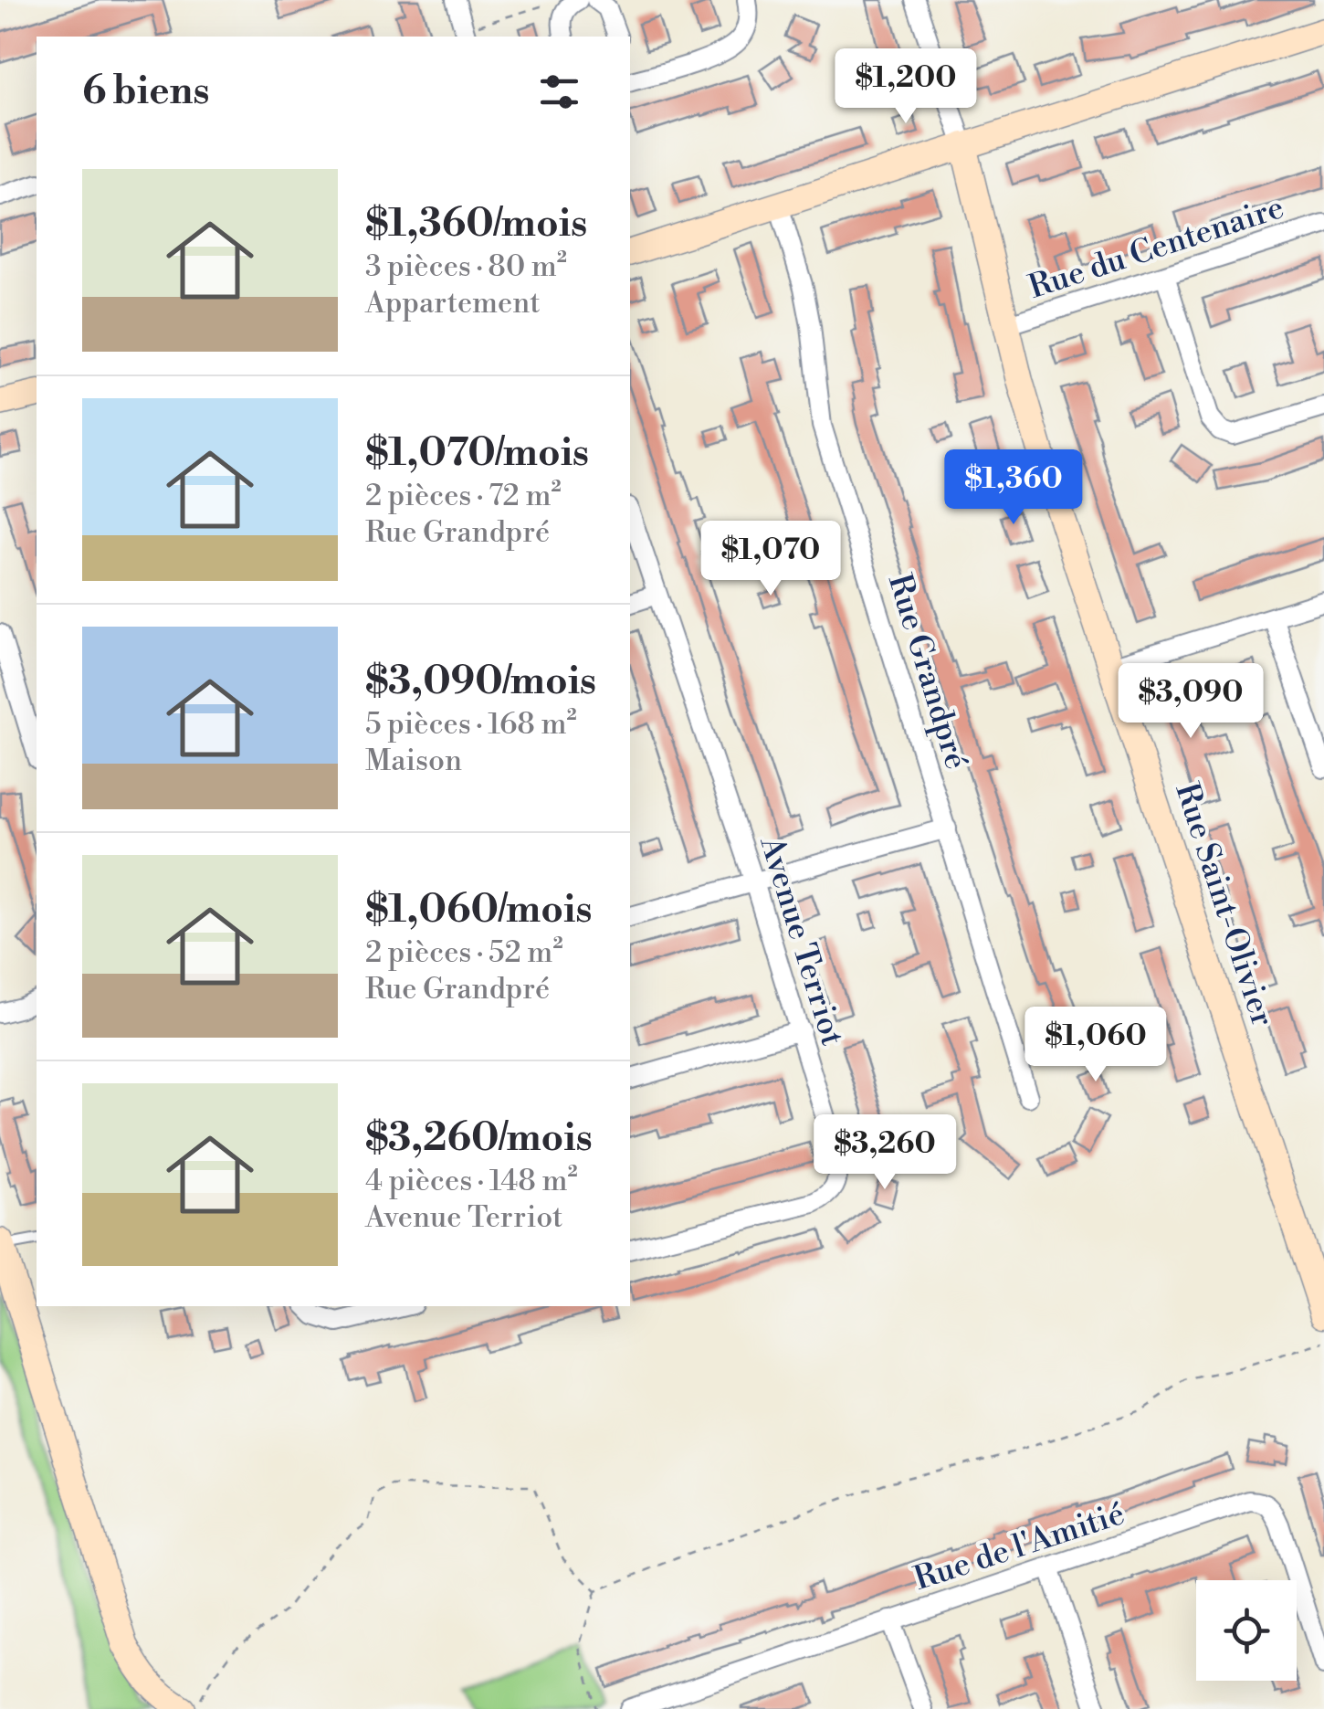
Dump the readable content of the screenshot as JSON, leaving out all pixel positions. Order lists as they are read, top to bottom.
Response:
{
  "streets": {
    "street": [
      "Rue du Centenaire",
      "Rue Grandpré",
      "Rue Saint-Olivier",
      "Avenue Terriot",
      "Rue de l'Amitié"
    ]
  },
  "crossings": [
    ["Rue du Centenaire", "Rue Saint-Olivier"]
  ],
  "page": {
    "heading": "6 biens",
    "price": [
      "$1,200",
      "$1,360",
      "$1,070",
      "$3,090",
      "$1,060",
      "$3,260"
    ],
    "list": [
      {
        "name": "$1,360/mois",
        "note": "3 pièces · 80 m² · Appartement"
      },
      {
        "name": "$1,070/mois",
        "note": "2 pièces · 72 m² · Rue Grandpré"
      },
      {
        "name": "$3,090/mois",
        "note": "5 pièces · 168 m² · Maison"
      },
      {
        "name": "$1,060/mois",
        "note": "2 pièces · 52 m² · Rue Grandpré"
      },
      {
        "name": "$3,260/mois",
        "note": "4 pièces · 148 m² · Avenue Terriot"
      }
    ]
  }
}
